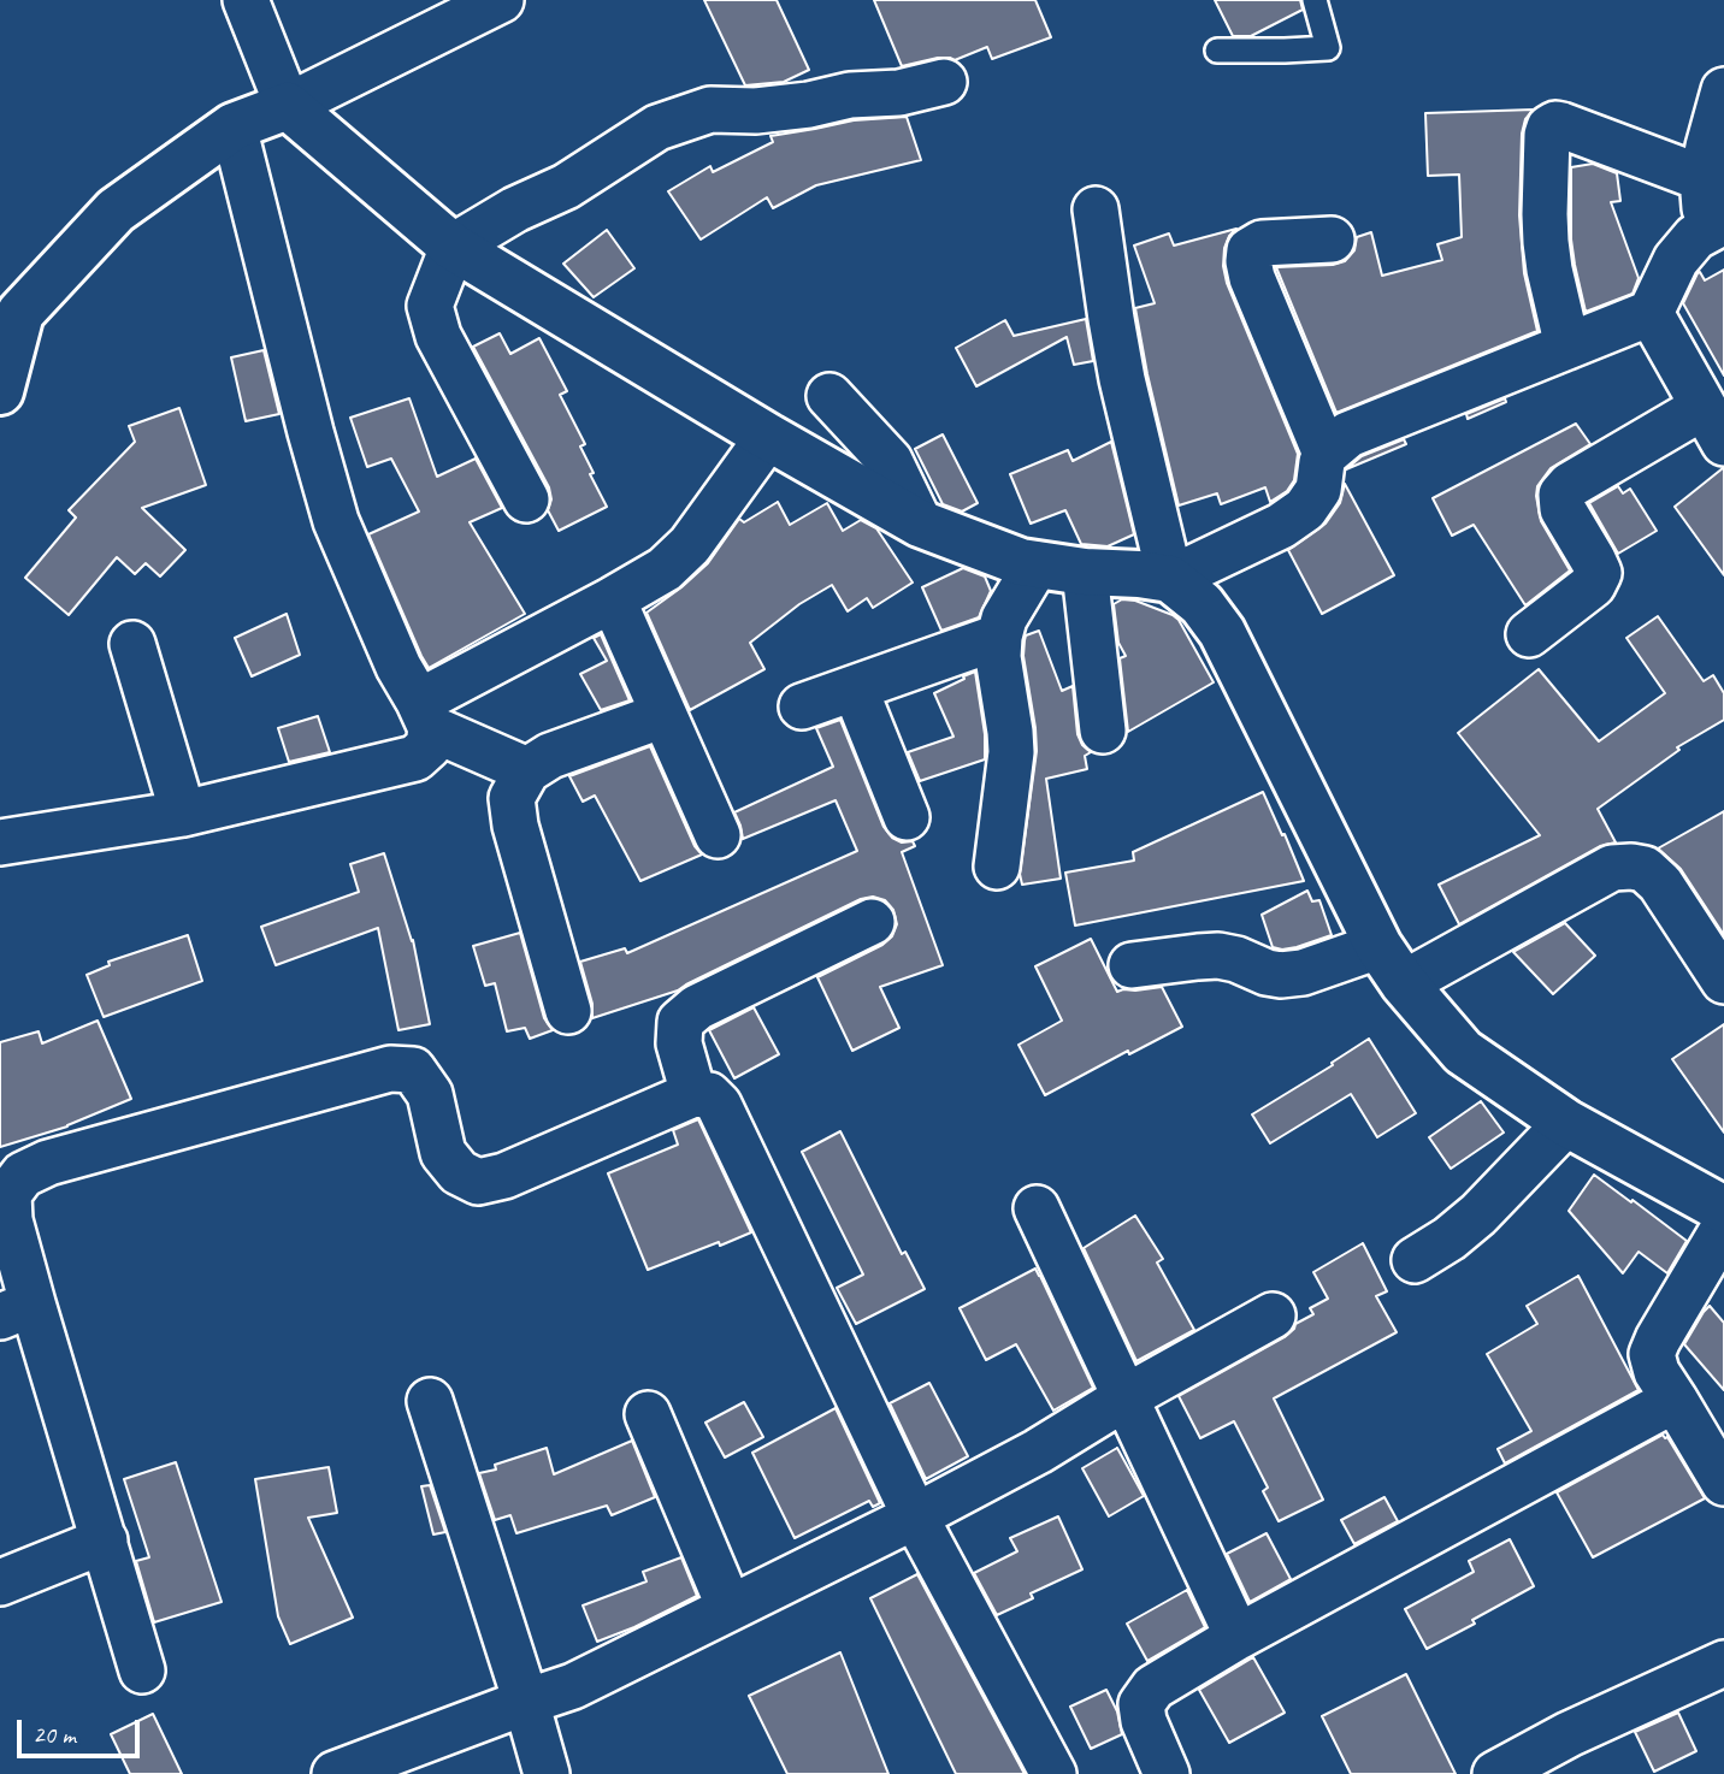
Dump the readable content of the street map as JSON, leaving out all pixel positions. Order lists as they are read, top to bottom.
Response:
{
  "scale_bar": "20 m"
}
